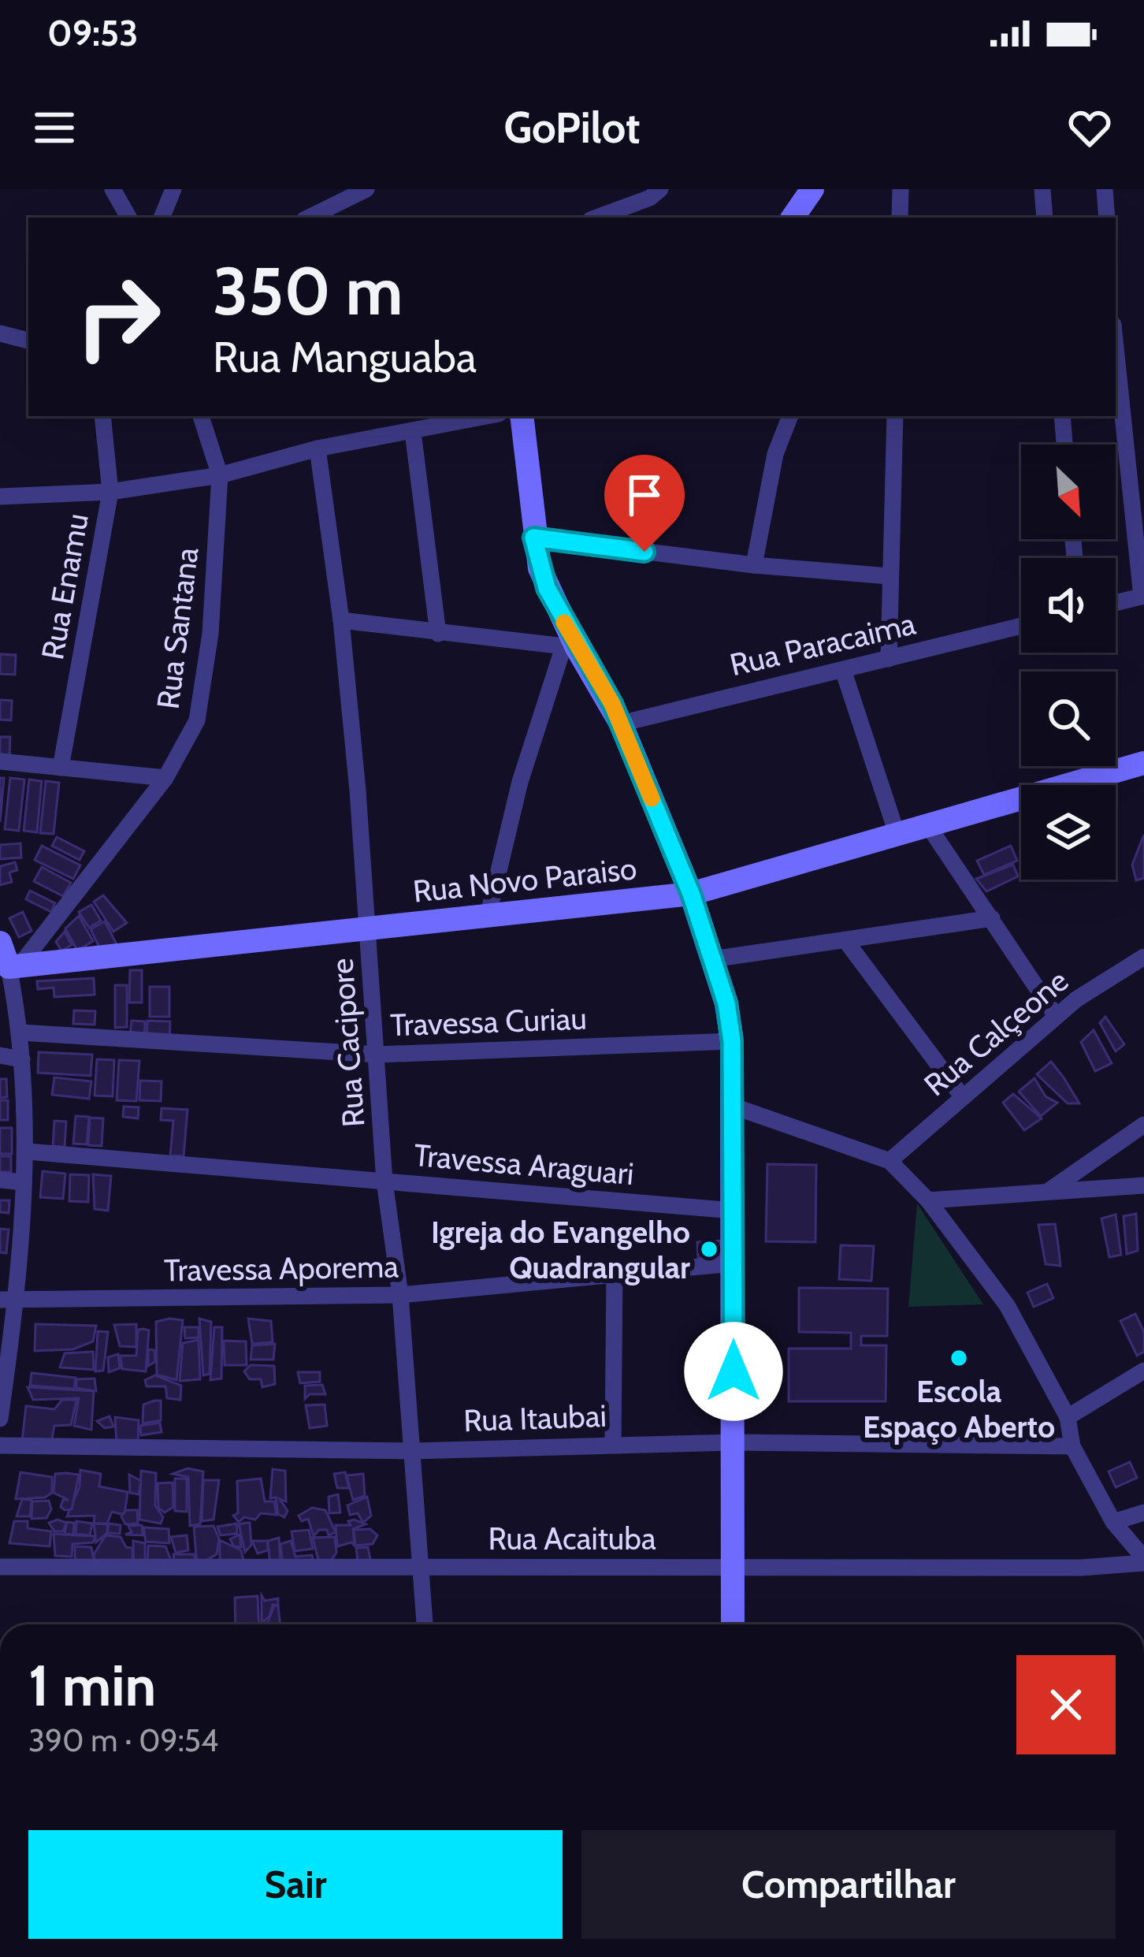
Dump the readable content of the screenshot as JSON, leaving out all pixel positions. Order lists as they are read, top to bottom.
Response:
{
  "streets": {
    "street": [
      "Rua Enamu",
      "Rua Santana",
      "Rua Paracaima",
      "Rua Novo Paraiso",
      "Travessa Curiau",
      "Rua Calçeone",
      "Rua Cacipore",
      "Travessa Araguari",
      "Travessa Aporema",
      "Rua Itaubai",
      "Rua Acaituba"
    ]
  },
  "crossings": [
    ["Rua Santana", "Rua Novo Paraiso"],
    ["Rua Novo Paraiso", "Rua Cacipore"],
    ["Travessa Curiau", "Rua Cacipore"],
    ["Rua Cacipore", "Travessa Araguari"],
    ["Rua Cacipore", "Travessa Aporema"],
    ["Rua Cacipore", "Rua Itaubai"],
    ["Rua Cacipore", "Rua Acaituba"]
  ],
  "places": ["Igreja do Evangelho Quadrangular", "Escola Espaço Aberto"],
  "north": "bottom right",
  "page": {
    "status": "09:53",
    "header": "GoPilot",
    "turn": ["350 m", "Rua Manguaba"],
    "heading": ["1 min", "390 m · 09:54"],
    "buttons": ["Sair", "Compartilhar"]
  }
}
